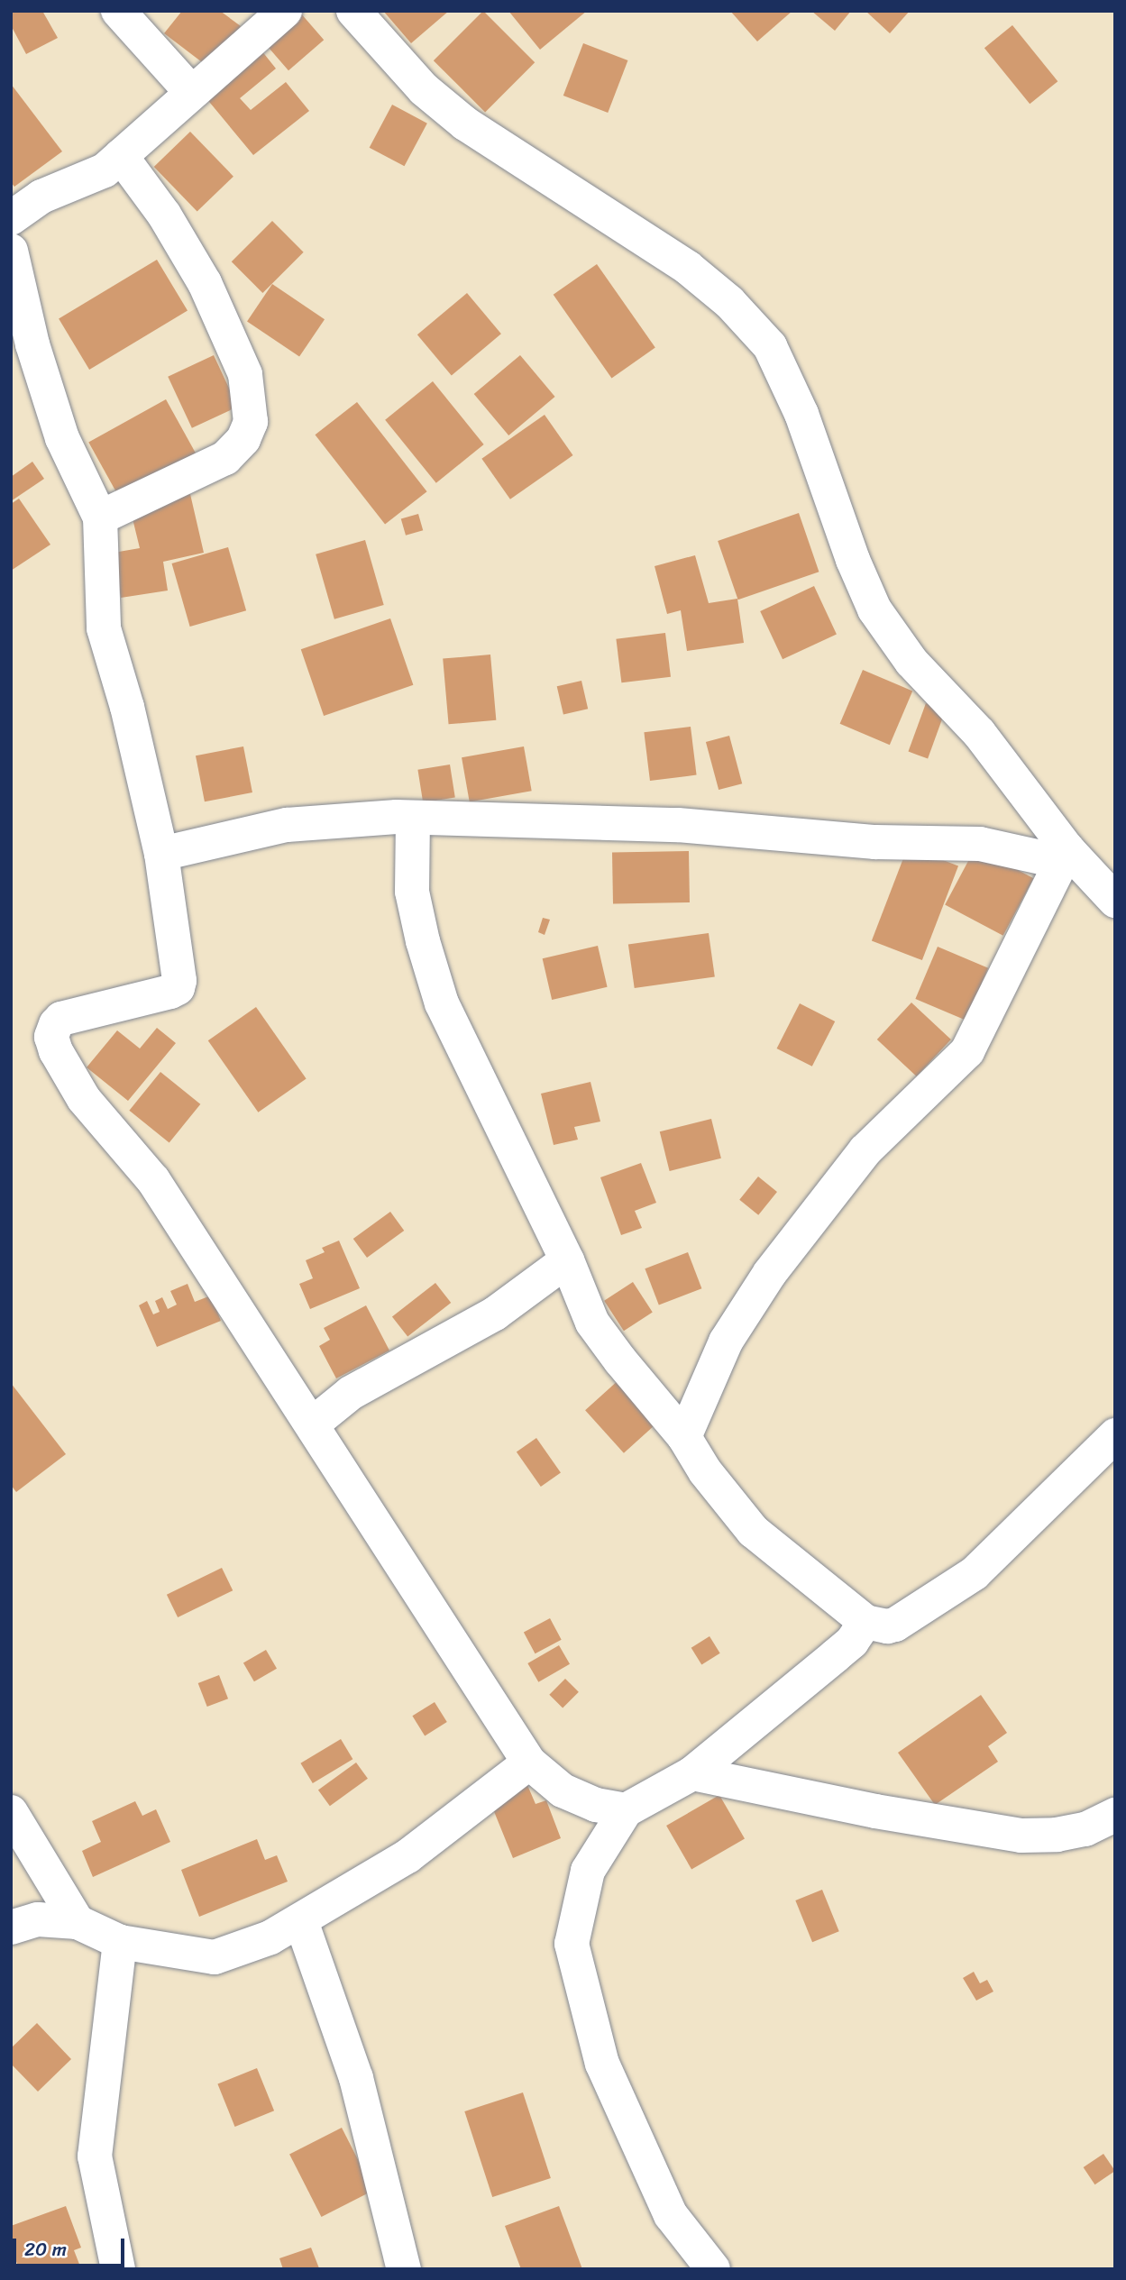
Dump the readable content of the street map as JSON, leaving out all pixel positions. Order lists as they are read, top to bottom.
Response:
{
  "scale_bar": "20 m"
}
